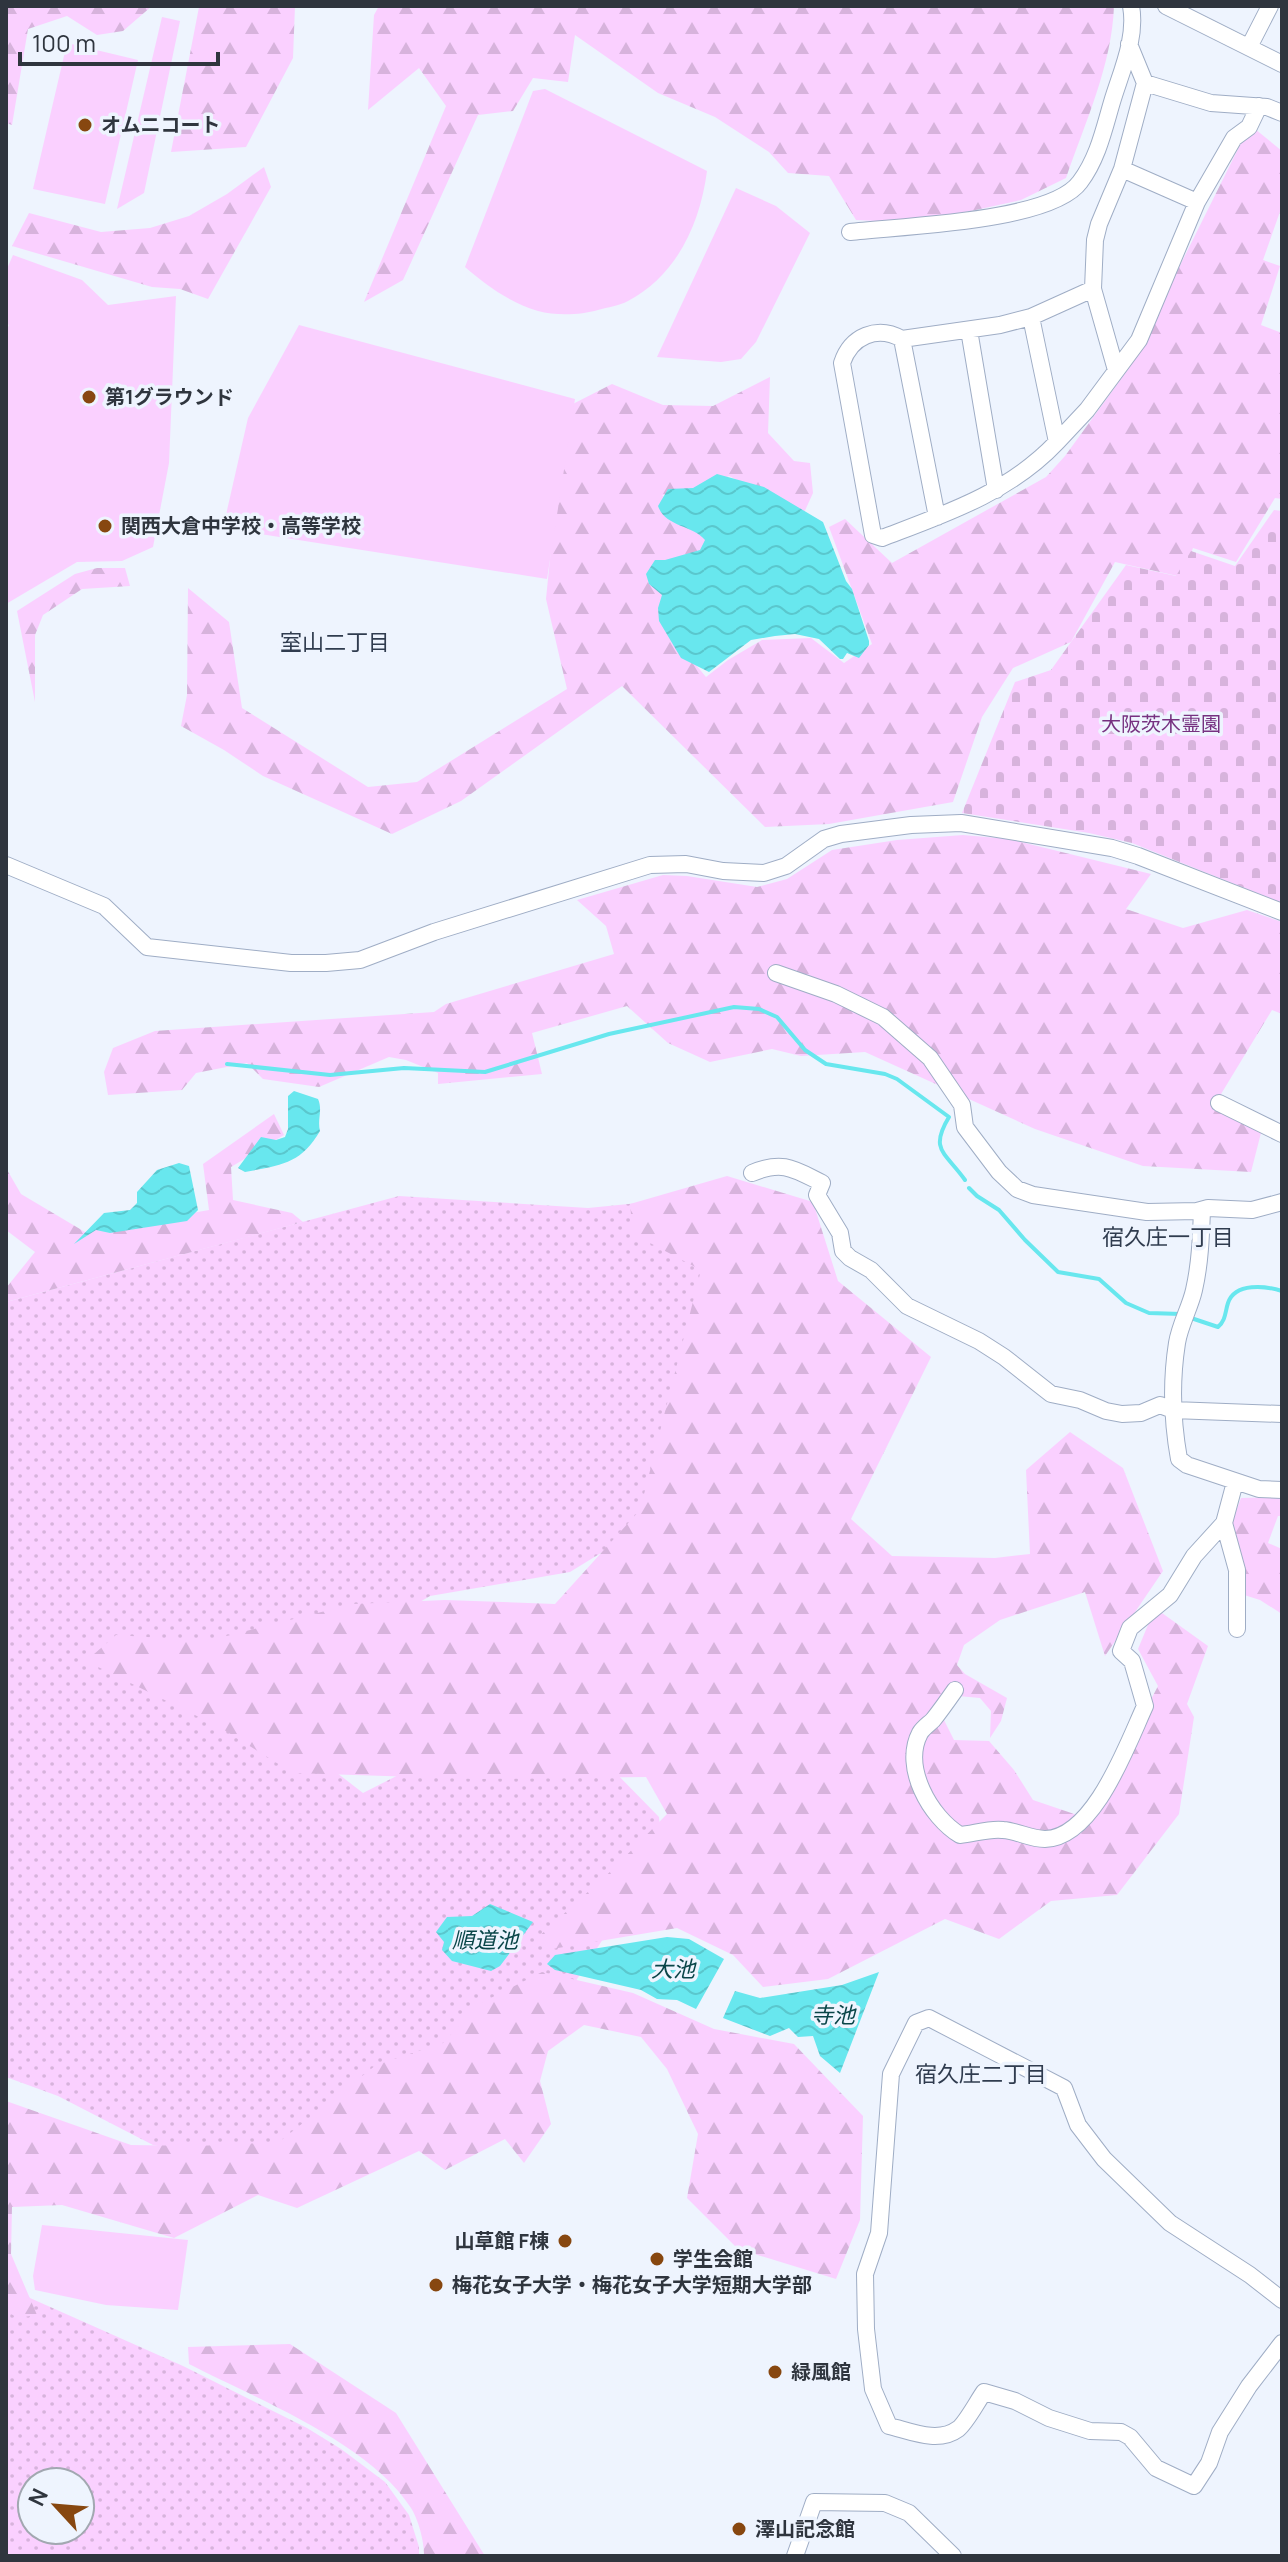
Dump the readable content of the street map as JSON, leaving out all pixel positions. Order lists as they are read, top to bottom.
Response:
{
  "districts": ["室山二丁目", "宿久庄一丁目", "宿久庄二丁目"],
  "water": ["順道池", "大池", "寺池"],
  "parks": ["大阪茨木霊園"],
  "places": [
    "オムニコート",
    "第1グラウンド",
    "関西大倉中学校・高等学校",
    "山草館 F棟",
    "学生会館",
    "梅花女子大学・梅花女子大学短期大学部",
    "緑風館",
    "澤山記念館"
  ],
  "scale_bar": "100 m",
  "north": "top left"
}
